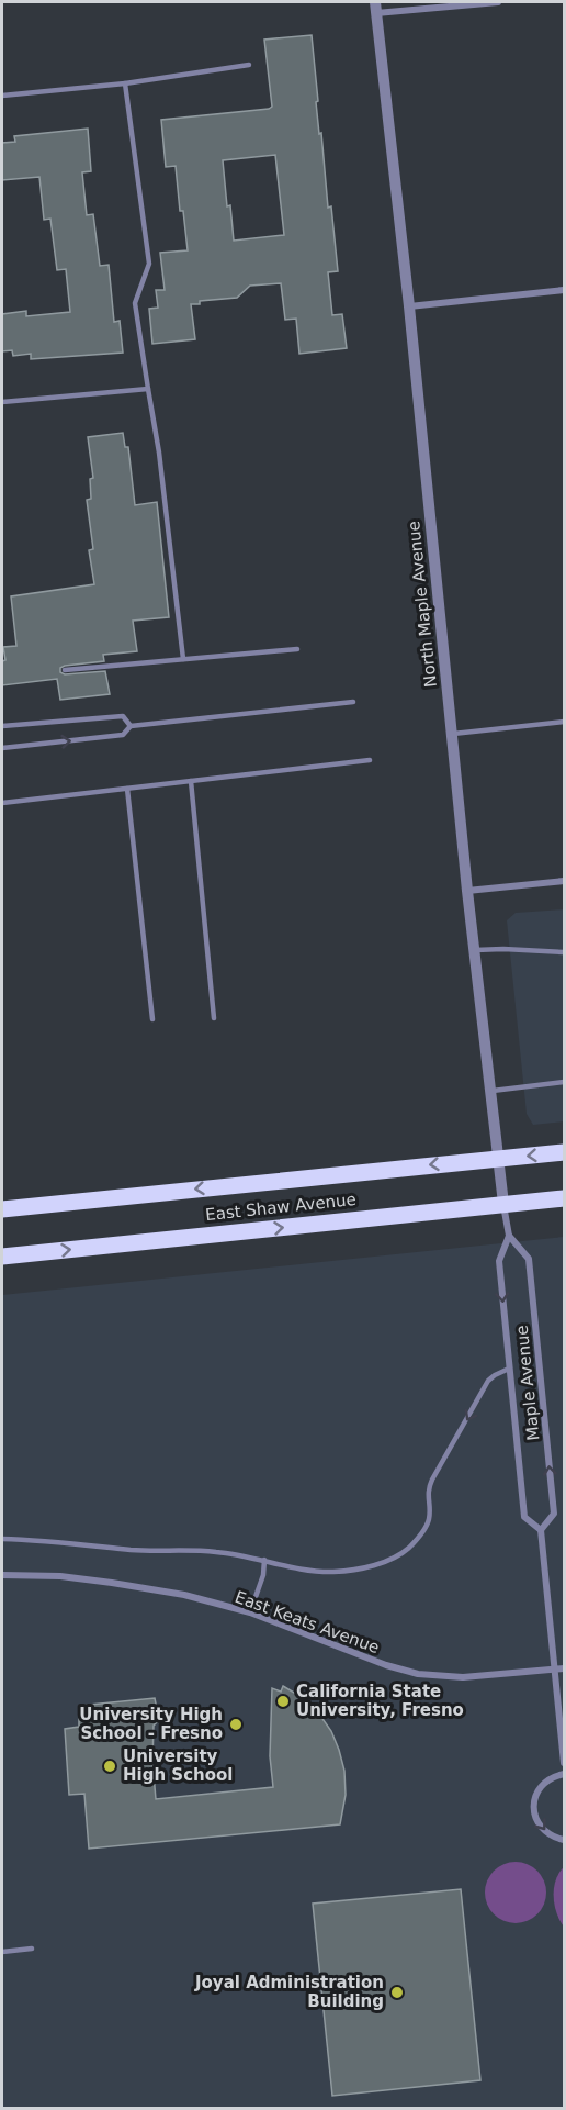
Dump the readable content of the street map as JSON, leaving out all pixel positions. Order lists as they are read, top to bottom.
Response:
{
  "streets": {
    "main road": ["East Shaw Avenue"],
    "street": ["North Maple Avenue", "Maple Avenue", "East Keats Avenue"]
  },
  "crossings": [
    ["North Maple Avenue", "East Shaw Avenue"],
    ["North Maple Avenue", "Maple Avenue"],
    ["East Shaw Avenue", "Maple Avenue"],
    ["Maple Avenue", "East Keats Avenue"]
  ],
  "places": [
    "California State University, Fresno",
    "University High School - Fresno",
    "University High School",
    "Joyal Administration Building"
  ]
}
